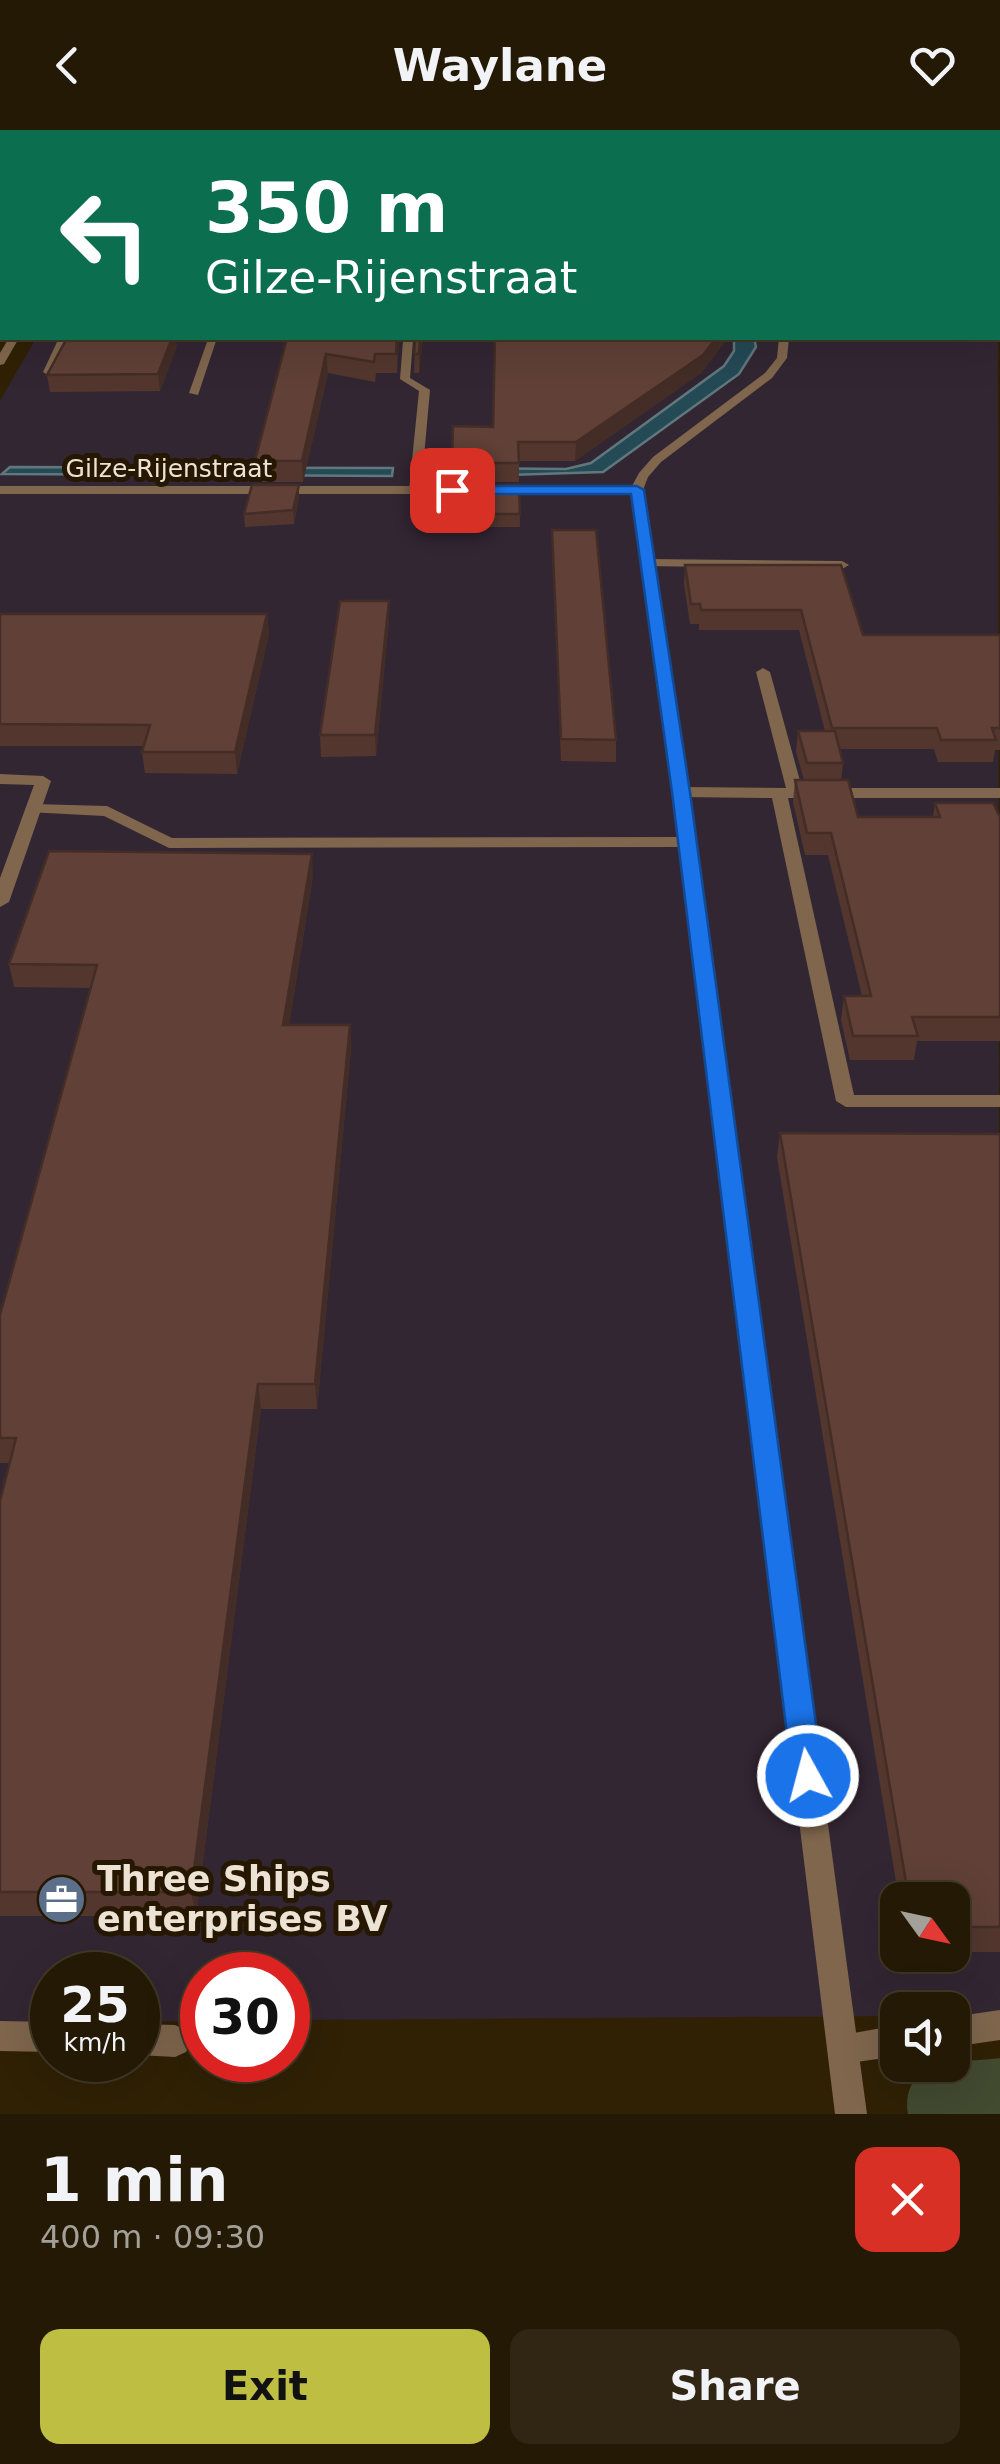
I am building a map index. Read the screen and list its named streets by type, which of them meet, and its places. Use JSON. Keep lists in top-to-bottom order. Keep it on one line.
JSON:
{"streets":{"street":["Gilze-Rijenstraat"]},"places":{"office":["Three Ships enterprises BV"]},"north":"bottom right","page":{"header":"Waylane","turn":["350 m","Gilze-Rijenstraat"],"speed":"25 km/h","limit":"30","heading":["1 min","400 m · 09:30"],"buttons":["Exit","Share"]}}
